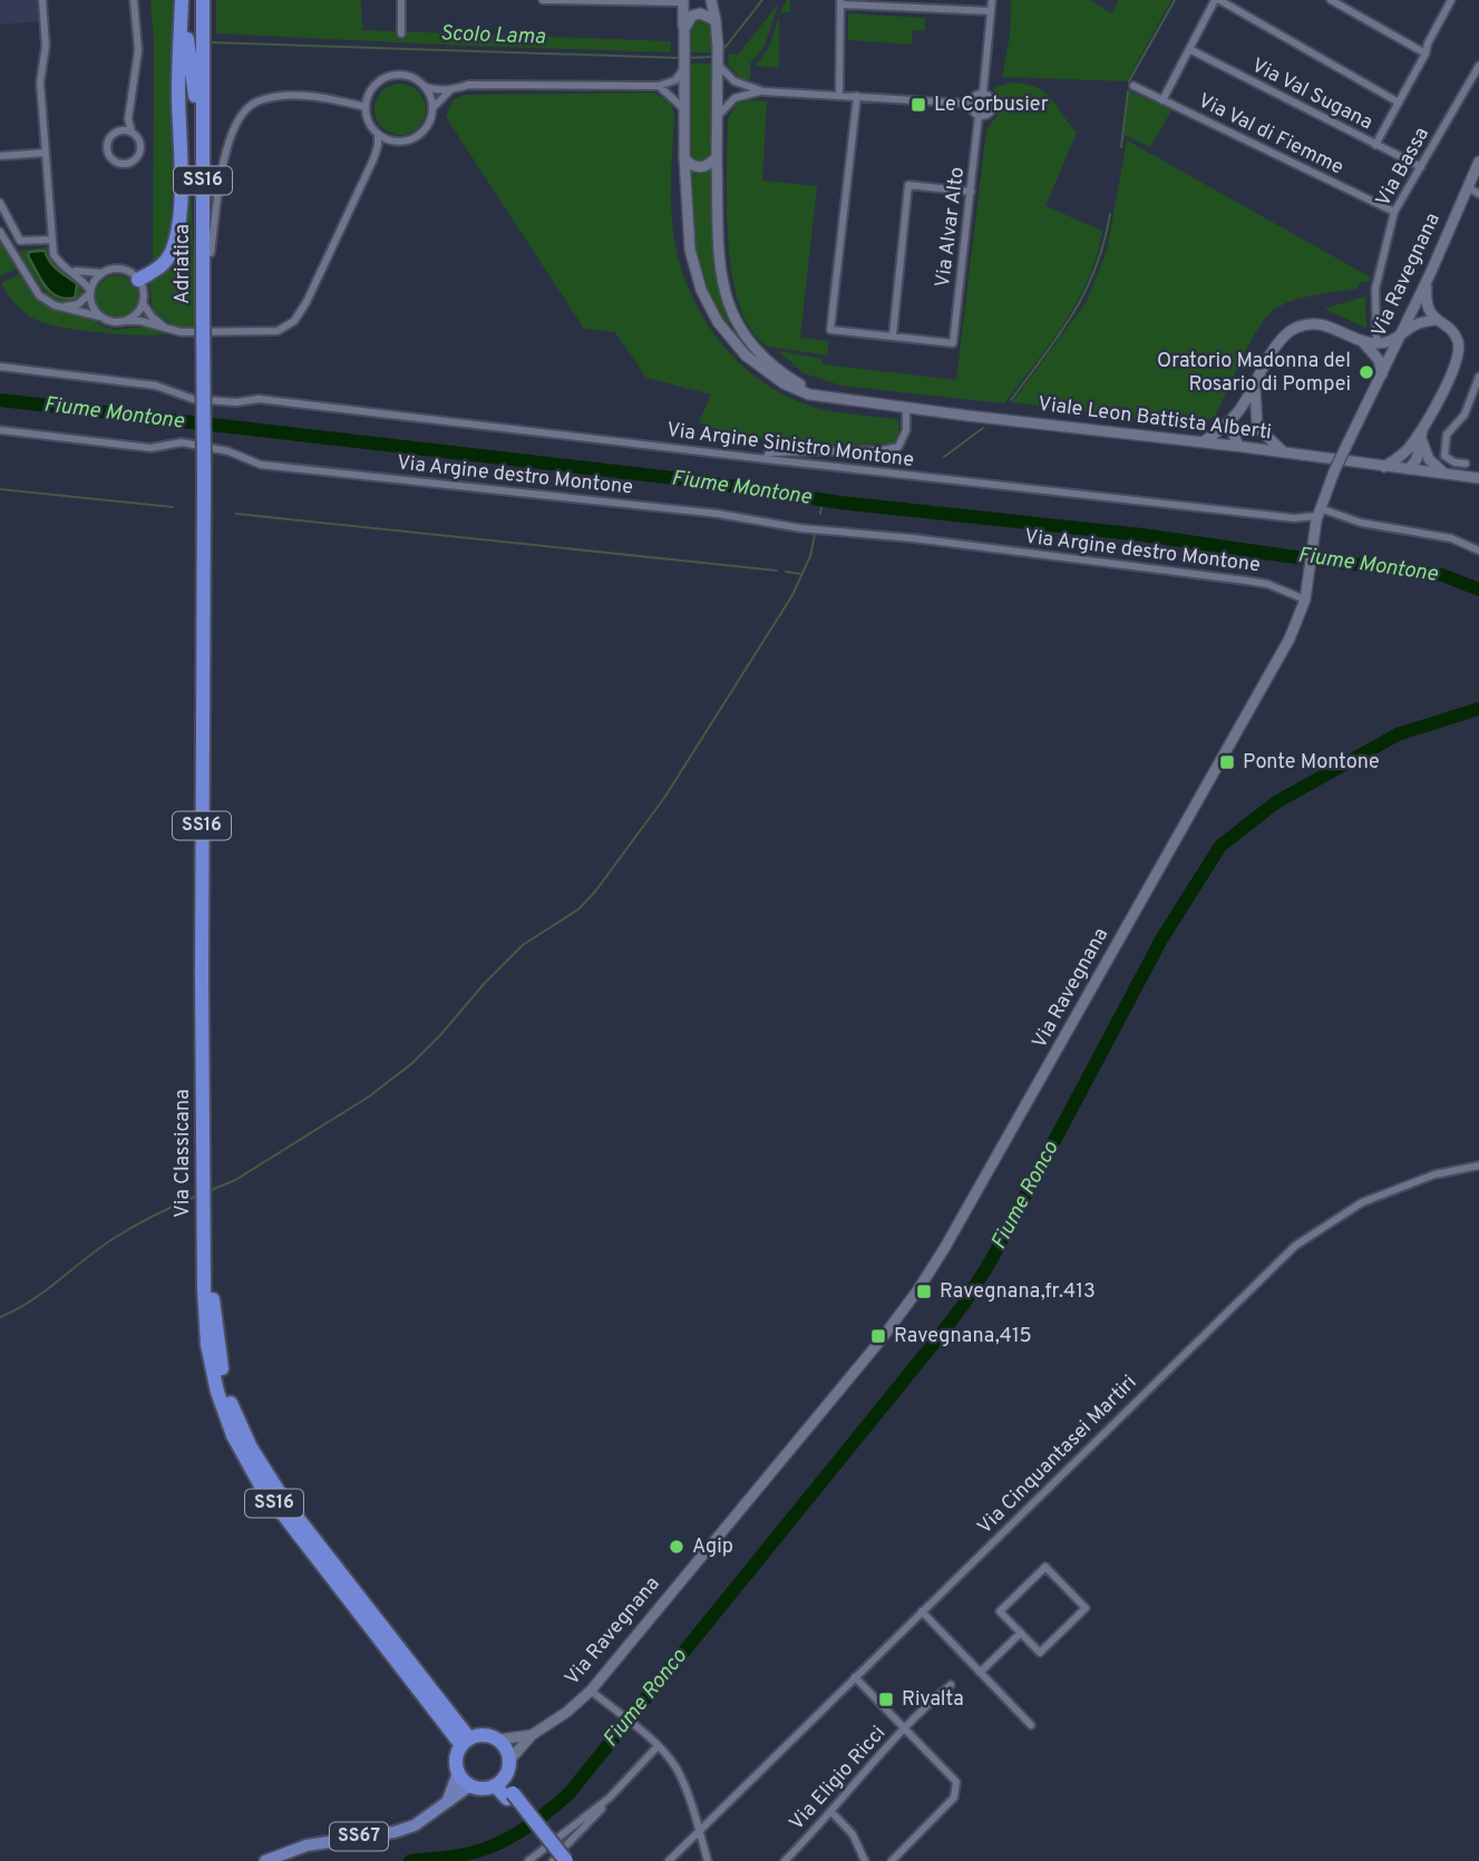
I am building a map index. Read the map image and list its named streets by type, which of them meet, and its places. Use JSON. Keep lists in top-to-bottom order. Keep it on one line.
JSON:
{"streets":{"highway":["SS16","Adriatica","Via Classicana"],"main road":["Via Ravegnana","Viale Leon Battista Alberti","SS67"],"street":["Via Val Sugana","Via Val di Fiemme","Via Bassa","Via Alvar Alto","Via Argine Sinistro Montone","Via Argine destro Montone","Via Cinquantasei Martiri","Via Eligio Ricci"]},"crossings":[["Via Val Sugana","Via Bassa"],["Via Val di Fiemme","Via Bassa"],["SS16","Adriatica"],["Adriatica","Via Classicana"],["Via Ravegnana","Via Argine Sinistro Montone"],["Via Ravegnana","Via Argine destro Montone"],["Via Ravegnana","Via Classicana"],["Via Ravegnana","SS67"],["Via Classicana","SS67"]],"water":["Scolo Lama","Fiume Montone","Fiume Ronco"],"places":{"transit":["Le Corbusier","Ponte Montone","Ravegnana,fr.413","Ravegnana,415","Rivalta"],"other":["Oratorio Madonna del Rosario di Pompei","Agip"]}}
